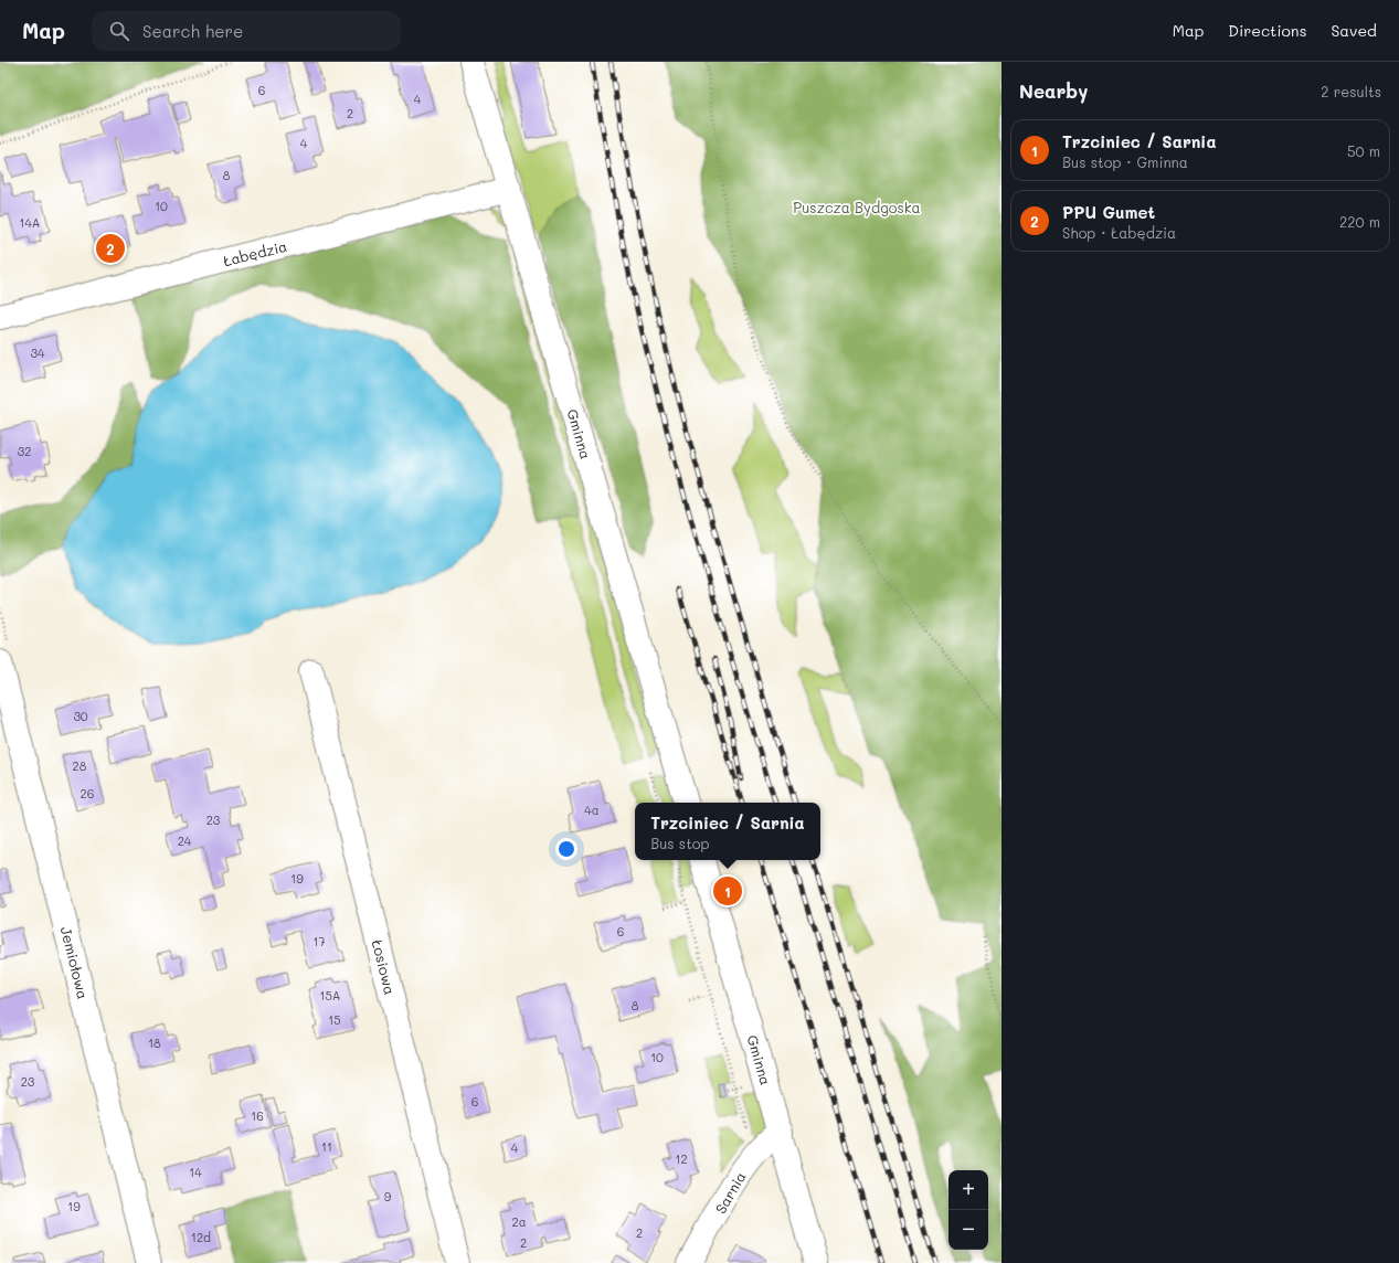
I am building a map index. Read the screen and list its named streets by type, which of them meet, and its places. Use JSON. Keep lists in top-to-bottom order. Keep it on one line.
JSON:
{"streets":{"street":["Łabędzia","Gminna","Jemiołowa","Łosiowa","Sarnia"]},"crossings":[["Łabędzia","Gminna"],["Gminna","Sarnia"]],"parks":["Puszcza Bydgoska"],"house_numbers":["6","4","2","4","8","10","14A","34","32","30","28","26","4a","23","24","19","6","17","15A","8","15","18","10","23","6","16","11","4","12","14","9","19","2a","2","12d","2"],"page":{"header":"Map","search":"Search here","nav":["Map","Directions","Saved"],"heading":["Nearby","2 results"],"list":[{"mark":"1","name":"Trzciniec / Sarnia","note":"Bus stop · Gminna","value":"50 m"},{"mark":"2","name":"PPU Gumet","note":"Shop · Łabędzia","value":"220 m"}],"pins":["2","1"],"popup":["Trzciniec / Sarnia","Bus stop"],"map_buttons":["+","−"]}}
